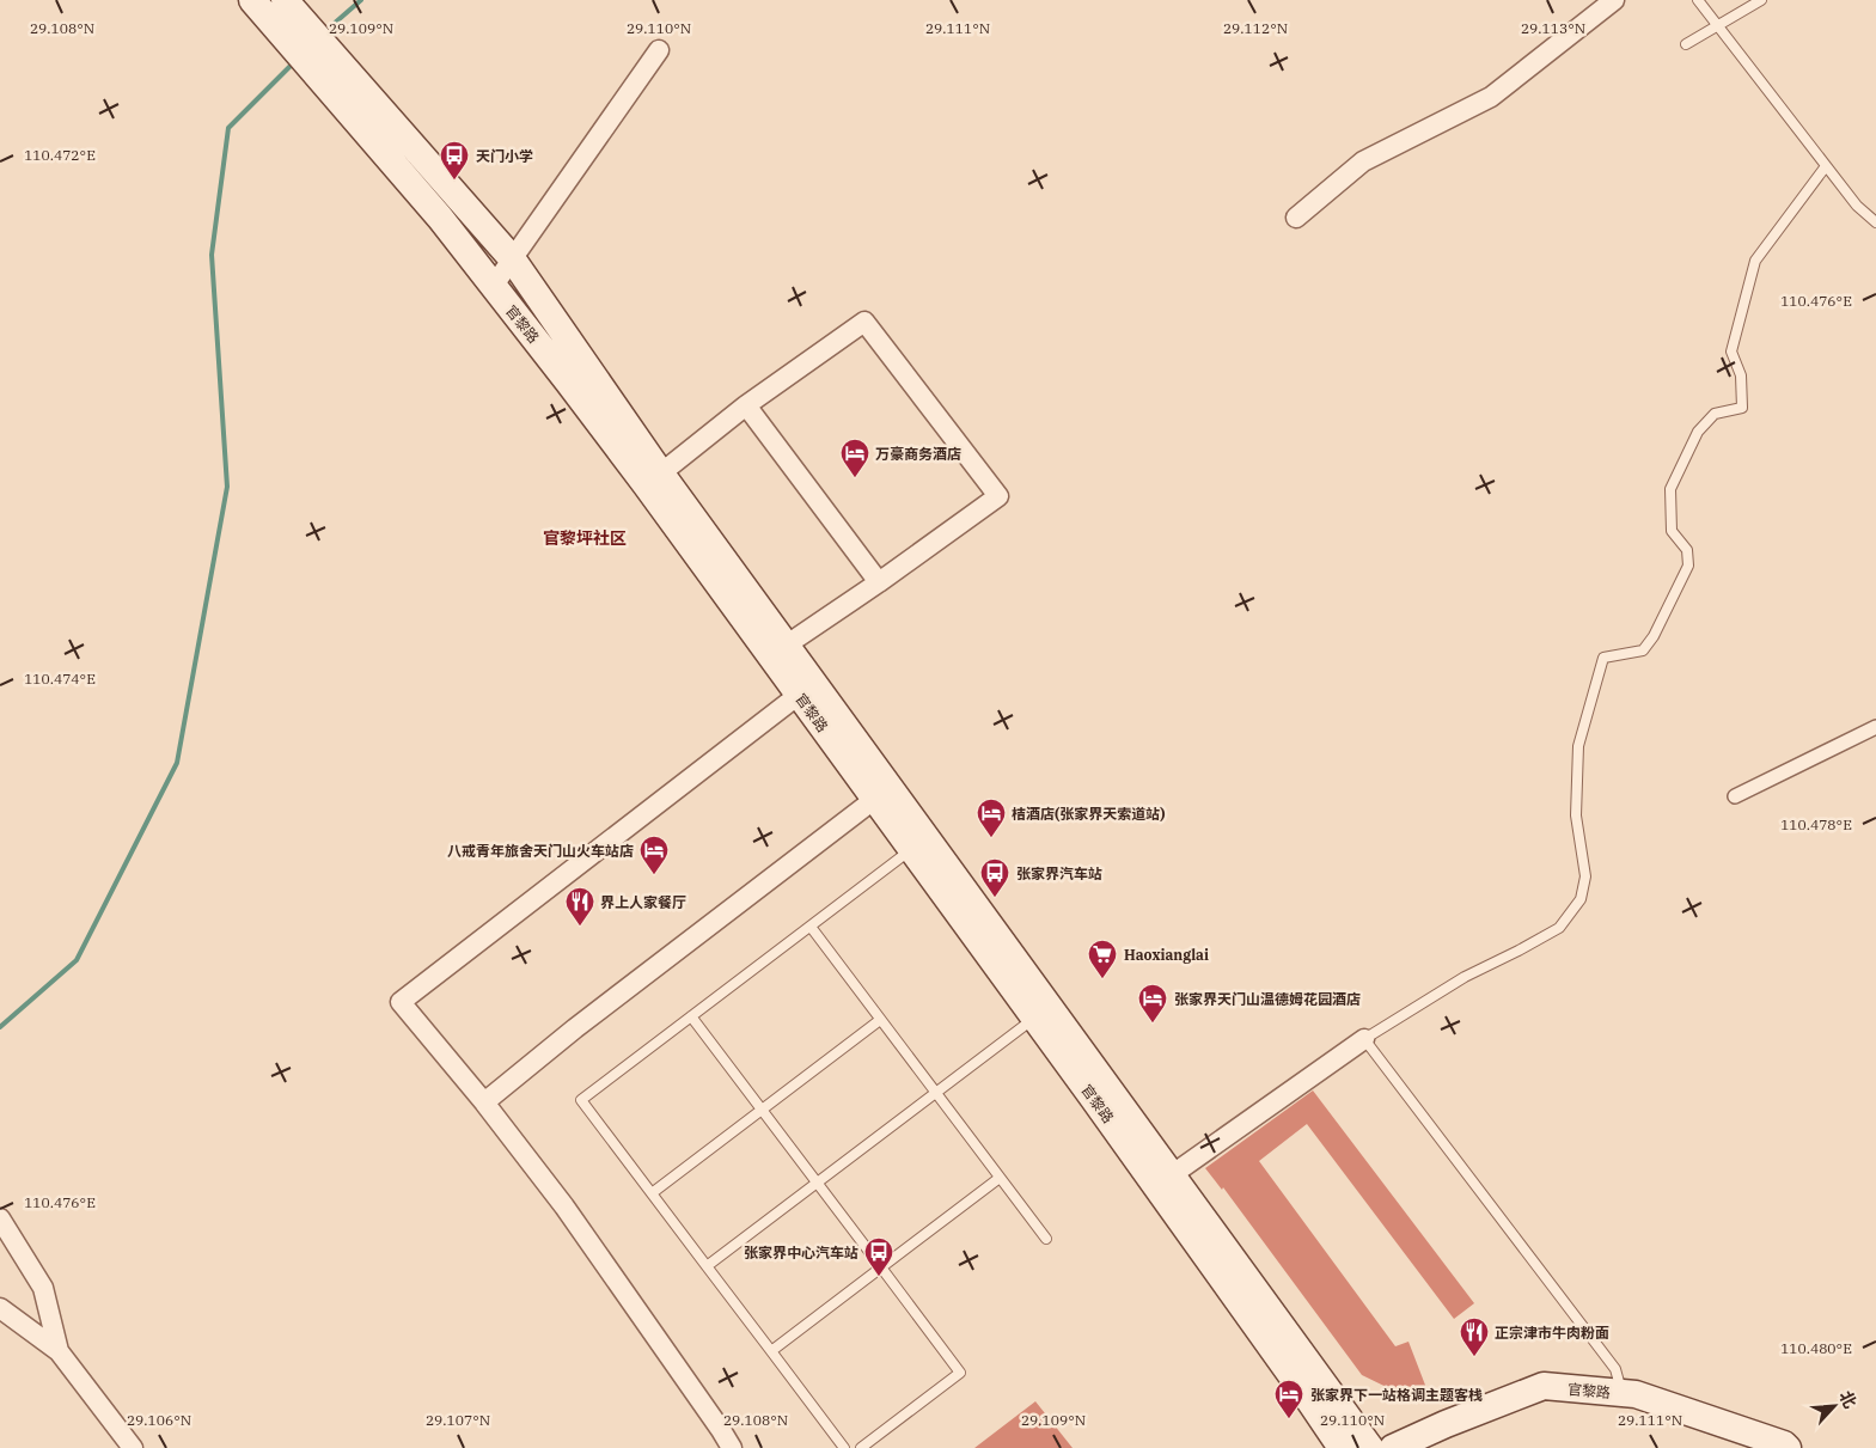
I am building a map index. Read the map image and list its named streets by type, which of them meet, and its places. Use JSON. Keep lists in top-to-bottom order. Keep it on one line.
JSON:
{"streets":{"main road":["官黎路"]},"districts":["官黎坪社区"],"places":{"bus stop":["天门小学","张家界汽车站","张家界中心汽车站"],"hotel":["万豪商务酒店","桔酒店(张家界天索道站)","八戒青年旅舍天门山火车站店","张家界天门山温德姆花园酒店","张家界下一站格调主题客栈"],"restaurant":["界上人家餐厅","正宗津市牛肉粉面"],"supermarket":["Haoxianglai"]},"north":"top right","coordinates":["29.113°N","29.108°N","29.109°N","29.110°N","29.111°N","29.112°N","110.472°E","110.476°E","110.474°E","110.478°E","110.480°E","29.106°N","29.107°N"]}
